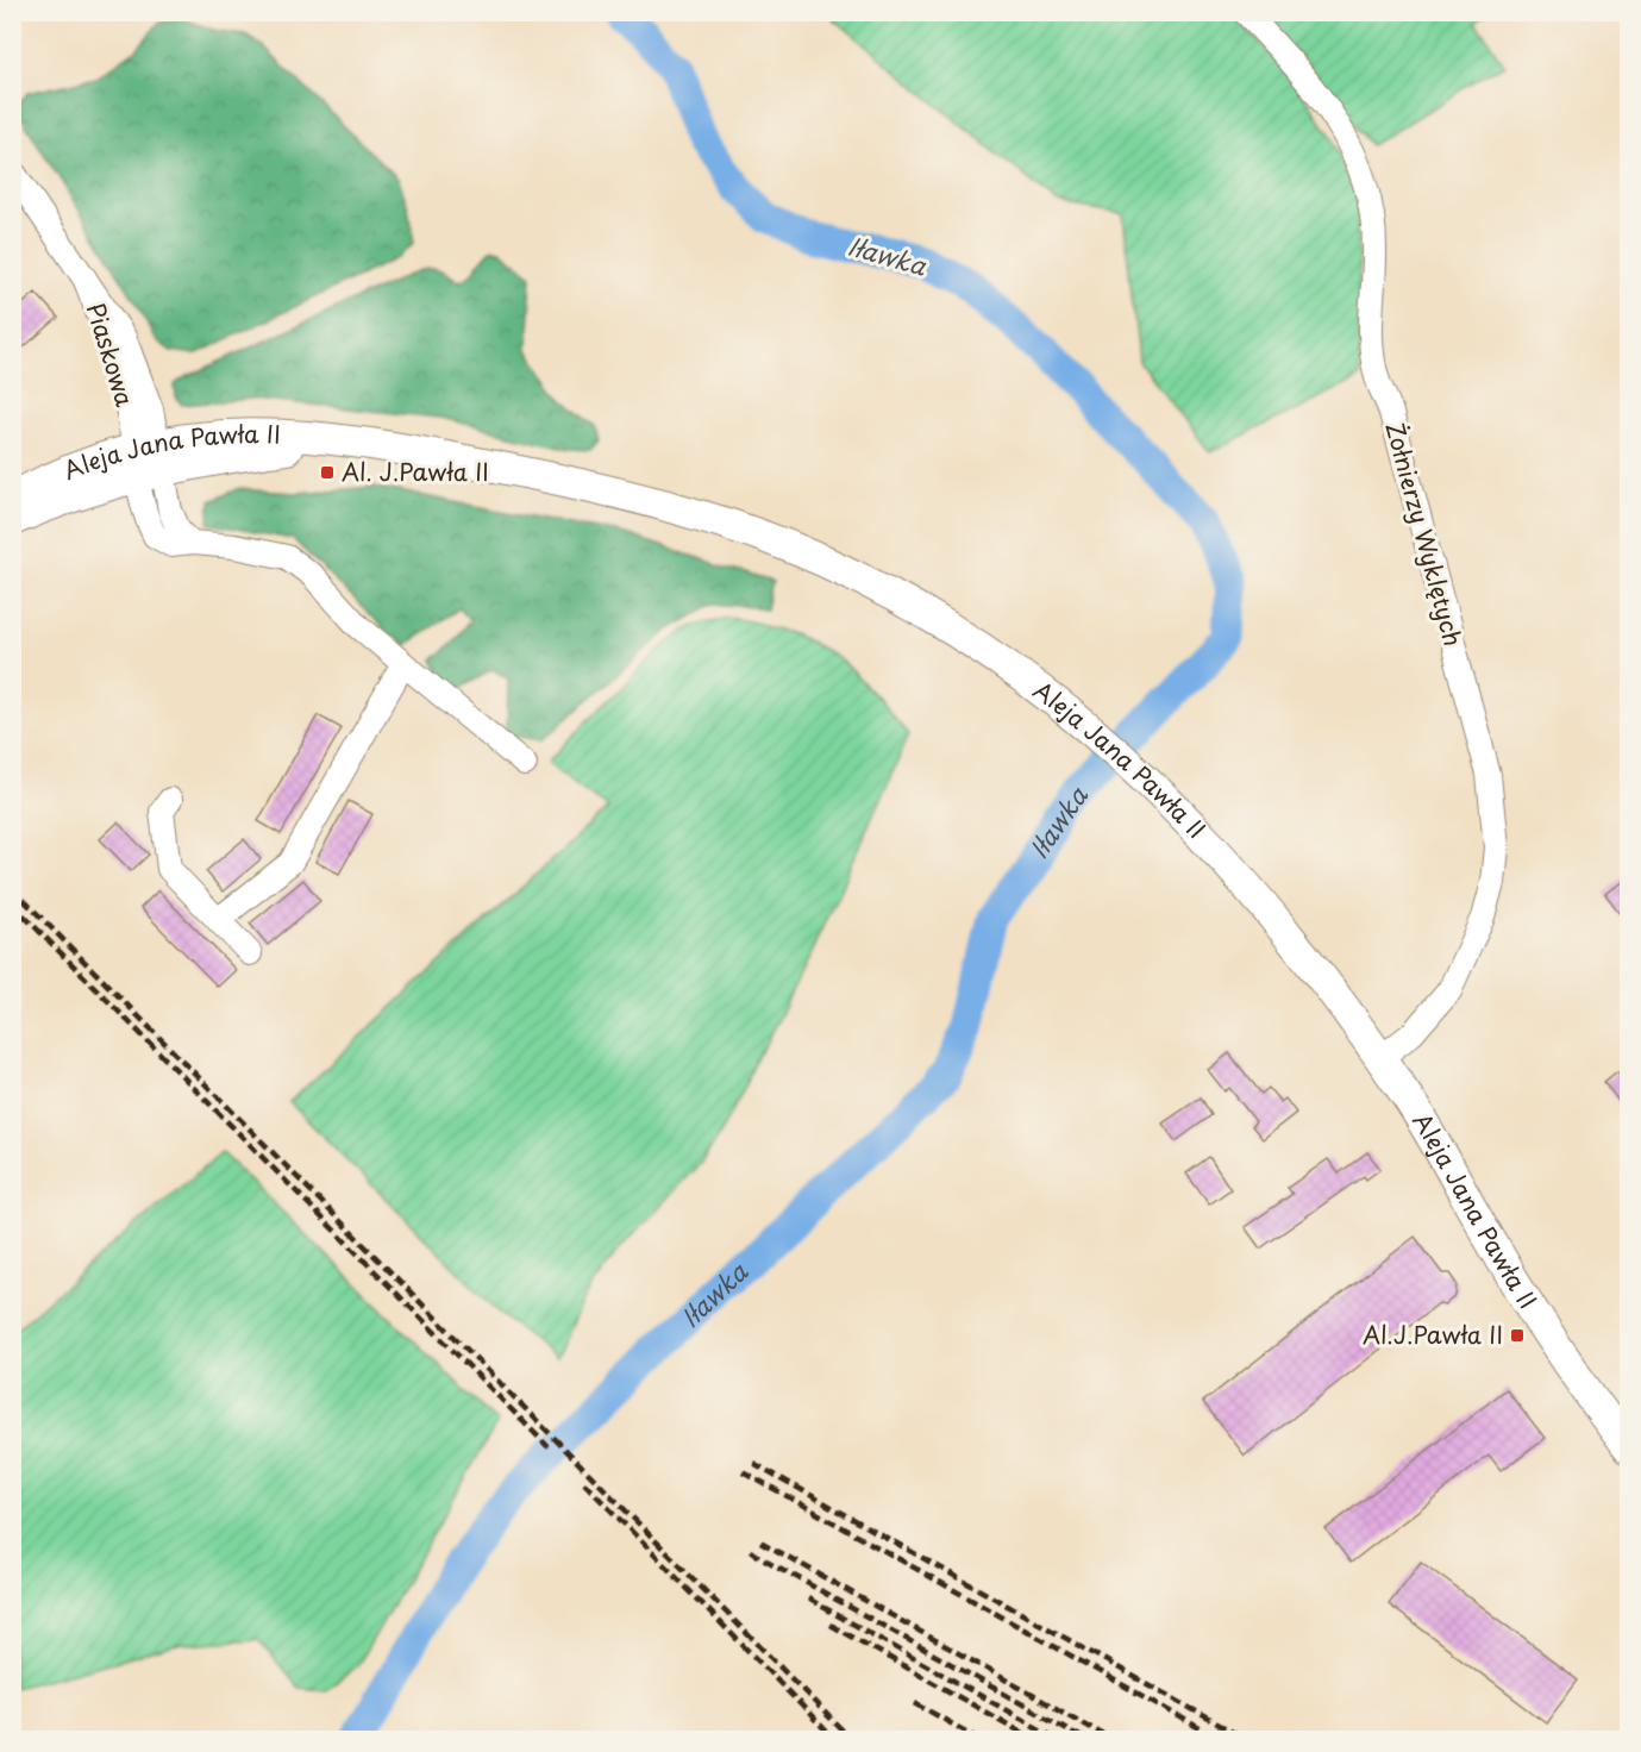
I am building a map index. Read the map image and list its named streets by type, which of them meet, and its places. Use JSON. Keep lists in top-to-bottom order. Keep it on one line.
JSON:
{"streets":{"main road":["Aleja Jana Pawła II"],"street":["Piaskowa","Żołnierzy Wyklętych"]},"crossings":[["Piaskowa","Aleja Jana Pawła II"],["Aleja Jana Pawła II","Żołnierzy Wyklętych"]],"water":["Iławka"],"places":{"transit":["Al. J.Pawła II","Al.J.Pawła II"]}}
